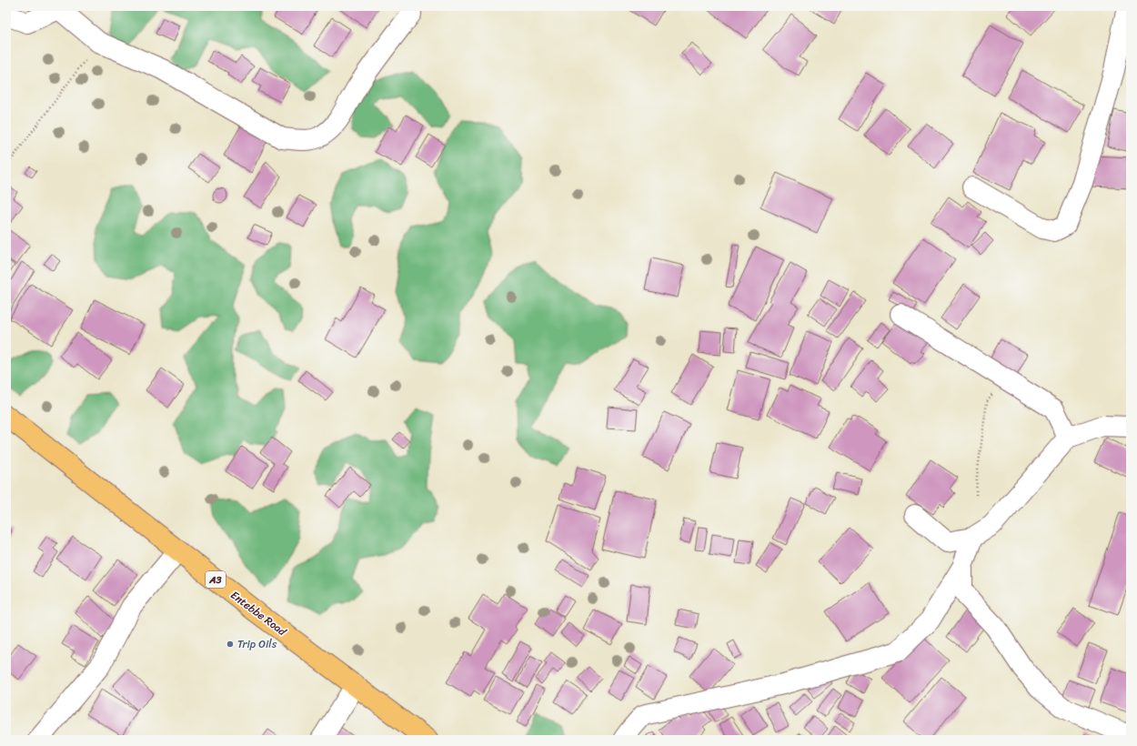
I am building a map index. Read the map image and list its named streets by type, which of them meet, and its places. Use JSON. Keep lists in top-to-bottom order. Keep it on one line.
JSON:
{"streets":{"main road":["A3","Entebbe Road"]},"places":["Trip Oils"]}
